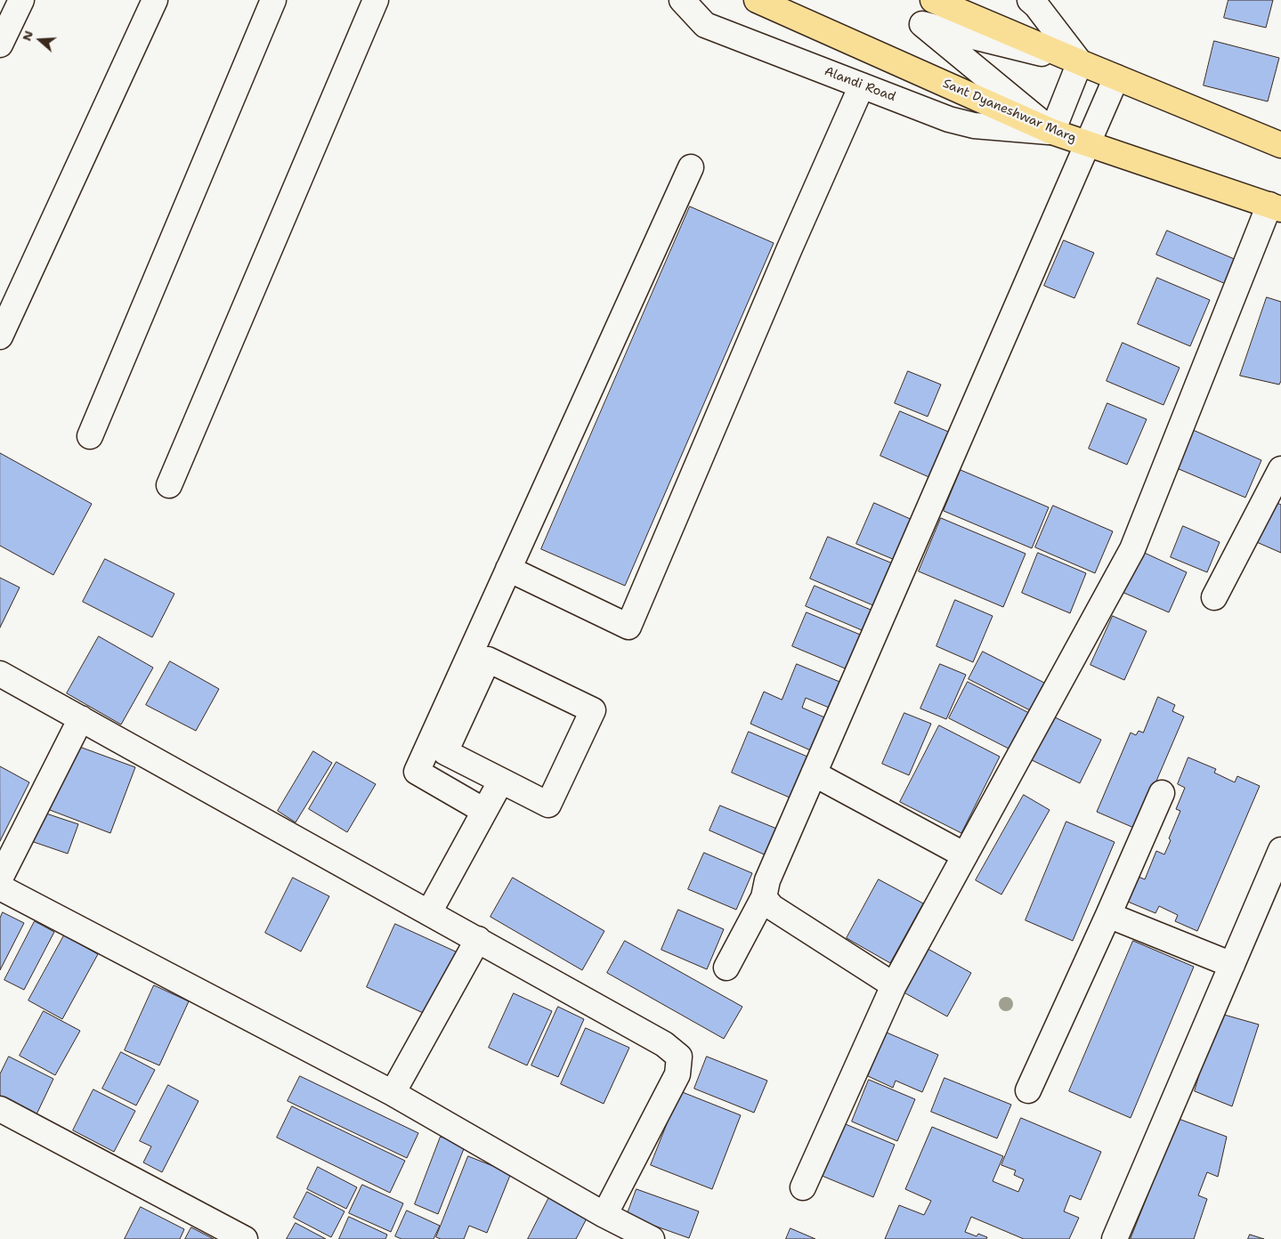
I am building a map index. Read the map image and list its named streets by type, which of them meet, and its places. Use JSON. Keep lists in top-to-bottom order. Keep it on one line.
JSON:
{"streets":{"main road":["Sant Dyaneshwar Marg"],"street":["Alandi Road"]},"crossings":[["Alandi Road","Sant Dyaneshwar Marg"]],"north":"left"}
